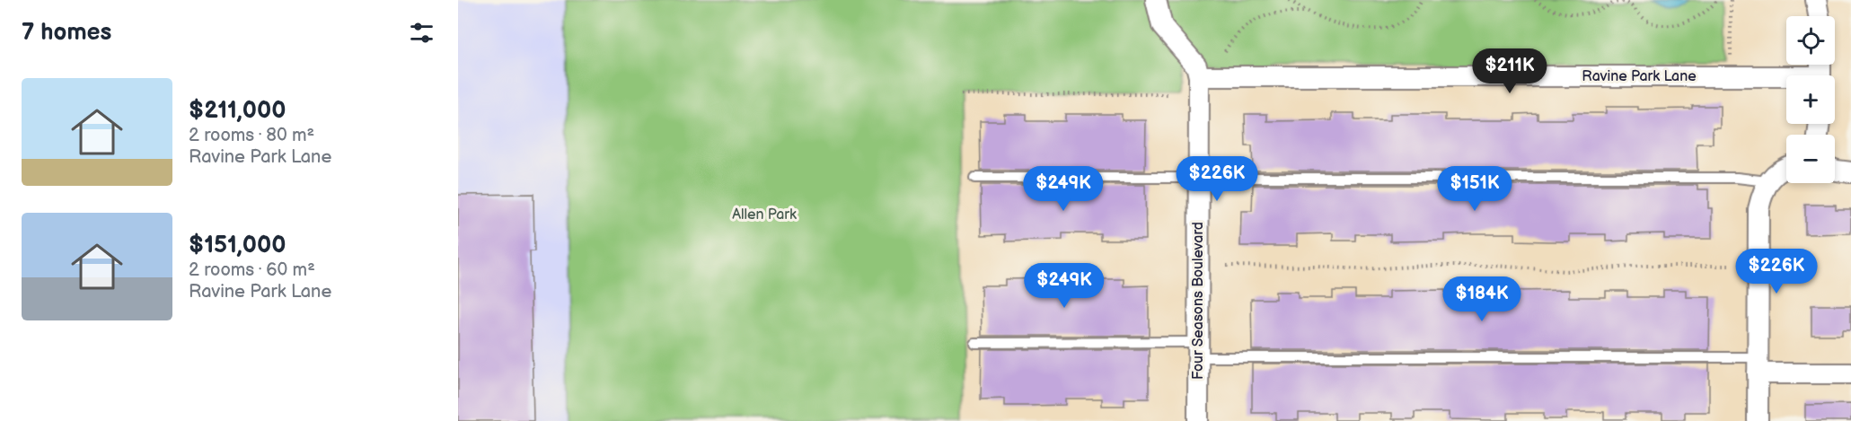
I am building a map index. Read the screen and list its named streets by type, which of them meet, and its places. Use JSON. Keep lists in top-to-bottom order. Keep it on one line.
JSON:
{"streets":{"street":["Ravine Park Lane","Four Seasons Boulevard"]},"crossings":[["Ravine Park Lane","Four Seasons Boulevard"]],"parks":["Allen Park"],"page":{"heading":"7 homes","map_buttons":["+","−"],"price":["$211K","$226K","$249K","$151K","$226K","$249K","$184K"],"list":[{"name":"$211,000","note":"2 rooms · 80 m² · Ravine Park Lane"},{"name":"$151,000","note":"2 rooms · 60 m² · Ravine Park Lane"}]}}
